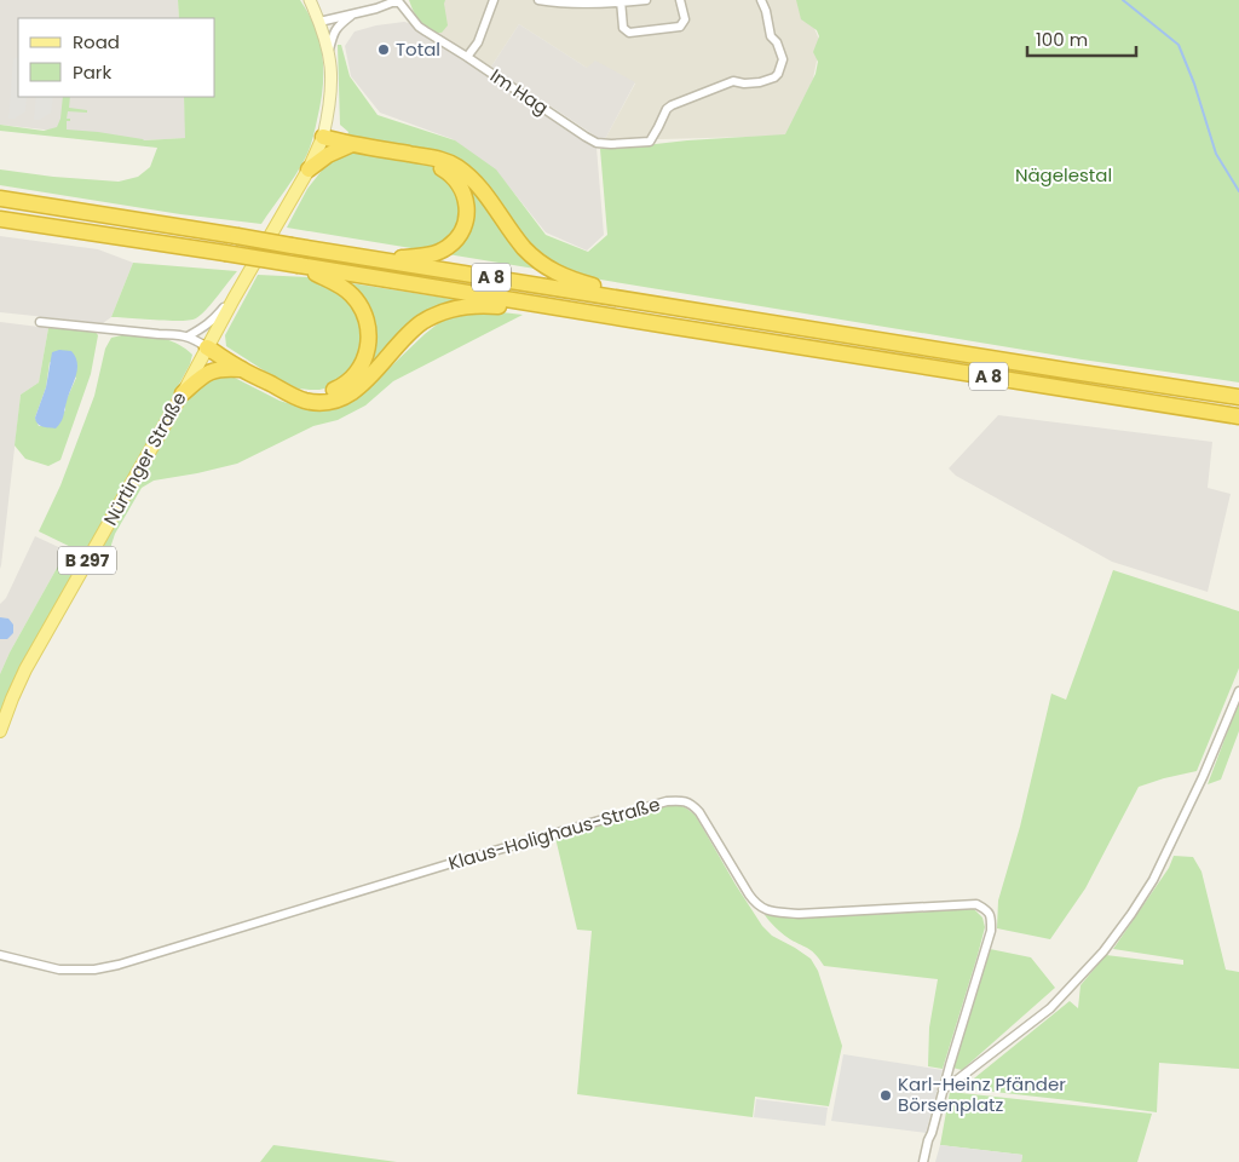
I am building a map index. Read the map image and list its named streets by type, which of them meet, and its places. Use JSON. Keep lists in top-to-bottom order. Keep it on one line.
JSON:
{"streets":{"highway":["A 8"],"main road":["Nürtinger Straße","B 297"],"street":["Im Hag","Klaus-Holighaus-Straße"]},"crossings":[["Im Hag","Nürtinger Straße"]],"parks":["Nägelestal"],"places":["Total","Karl-Heinz Pfänder Börsenplatz"],"legend":["Road","Park"],"scale_bar":"100 m"}
